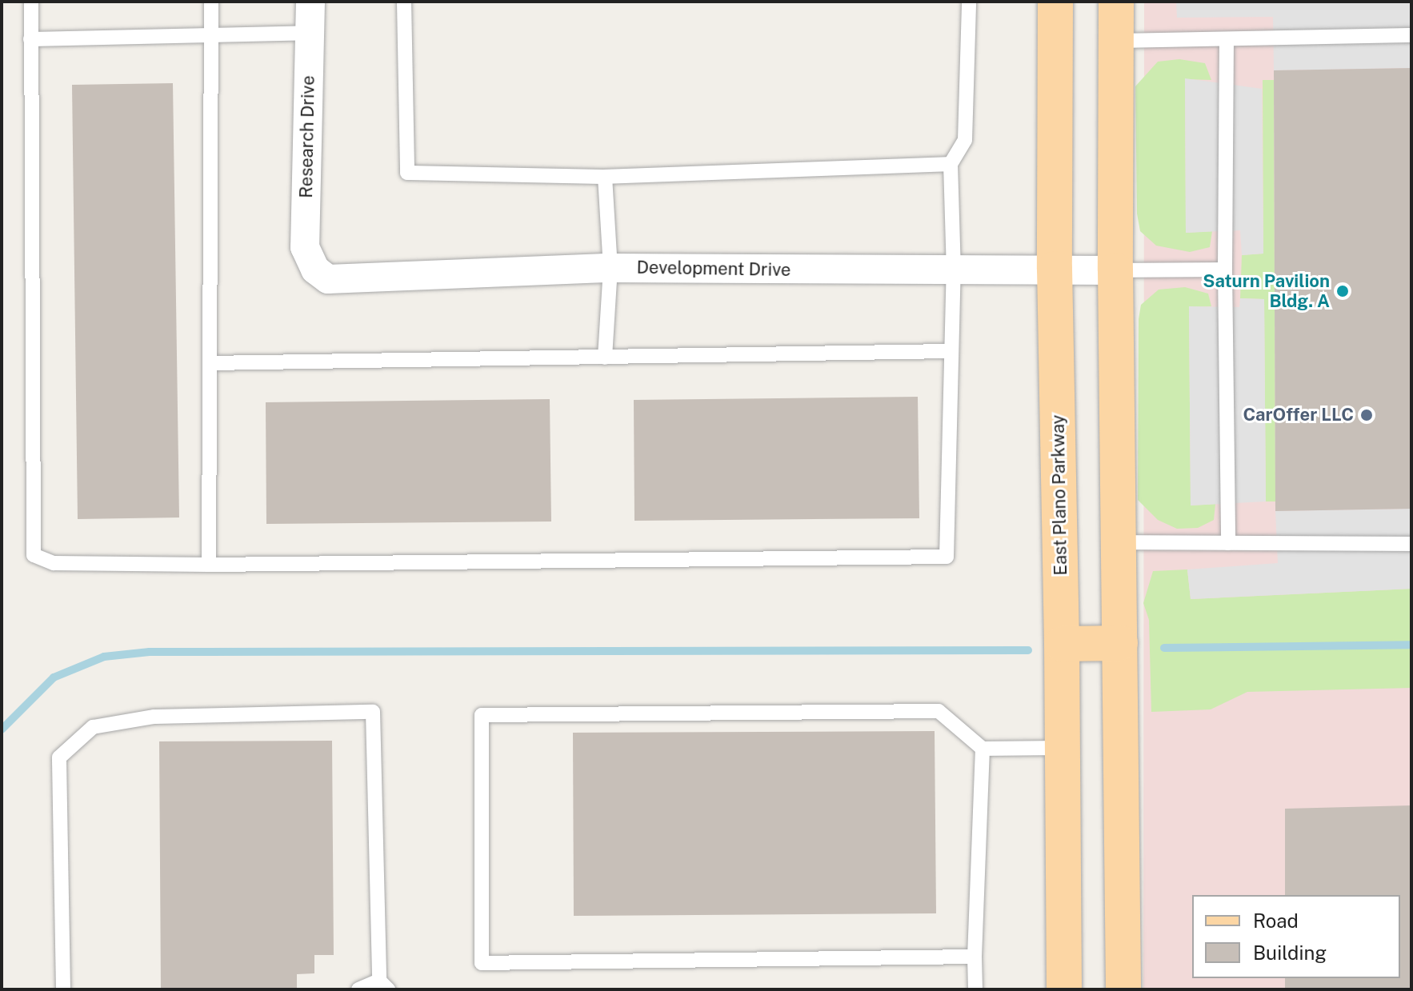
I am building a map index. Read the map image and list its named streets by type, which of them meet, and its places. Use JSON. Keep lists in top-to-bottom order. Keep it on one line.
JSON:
{"streets":{"main road":["East Plano Parkway"],"street":["Research Drive","Development Drive"]},"crossings":[["Research Drive","Development Drive"],["Development Drive","East Plano Parkway"]],"places":["Saturn Pavilion Bldg. A","CarOffer LLC"],"legend":["Road","Building"]}
